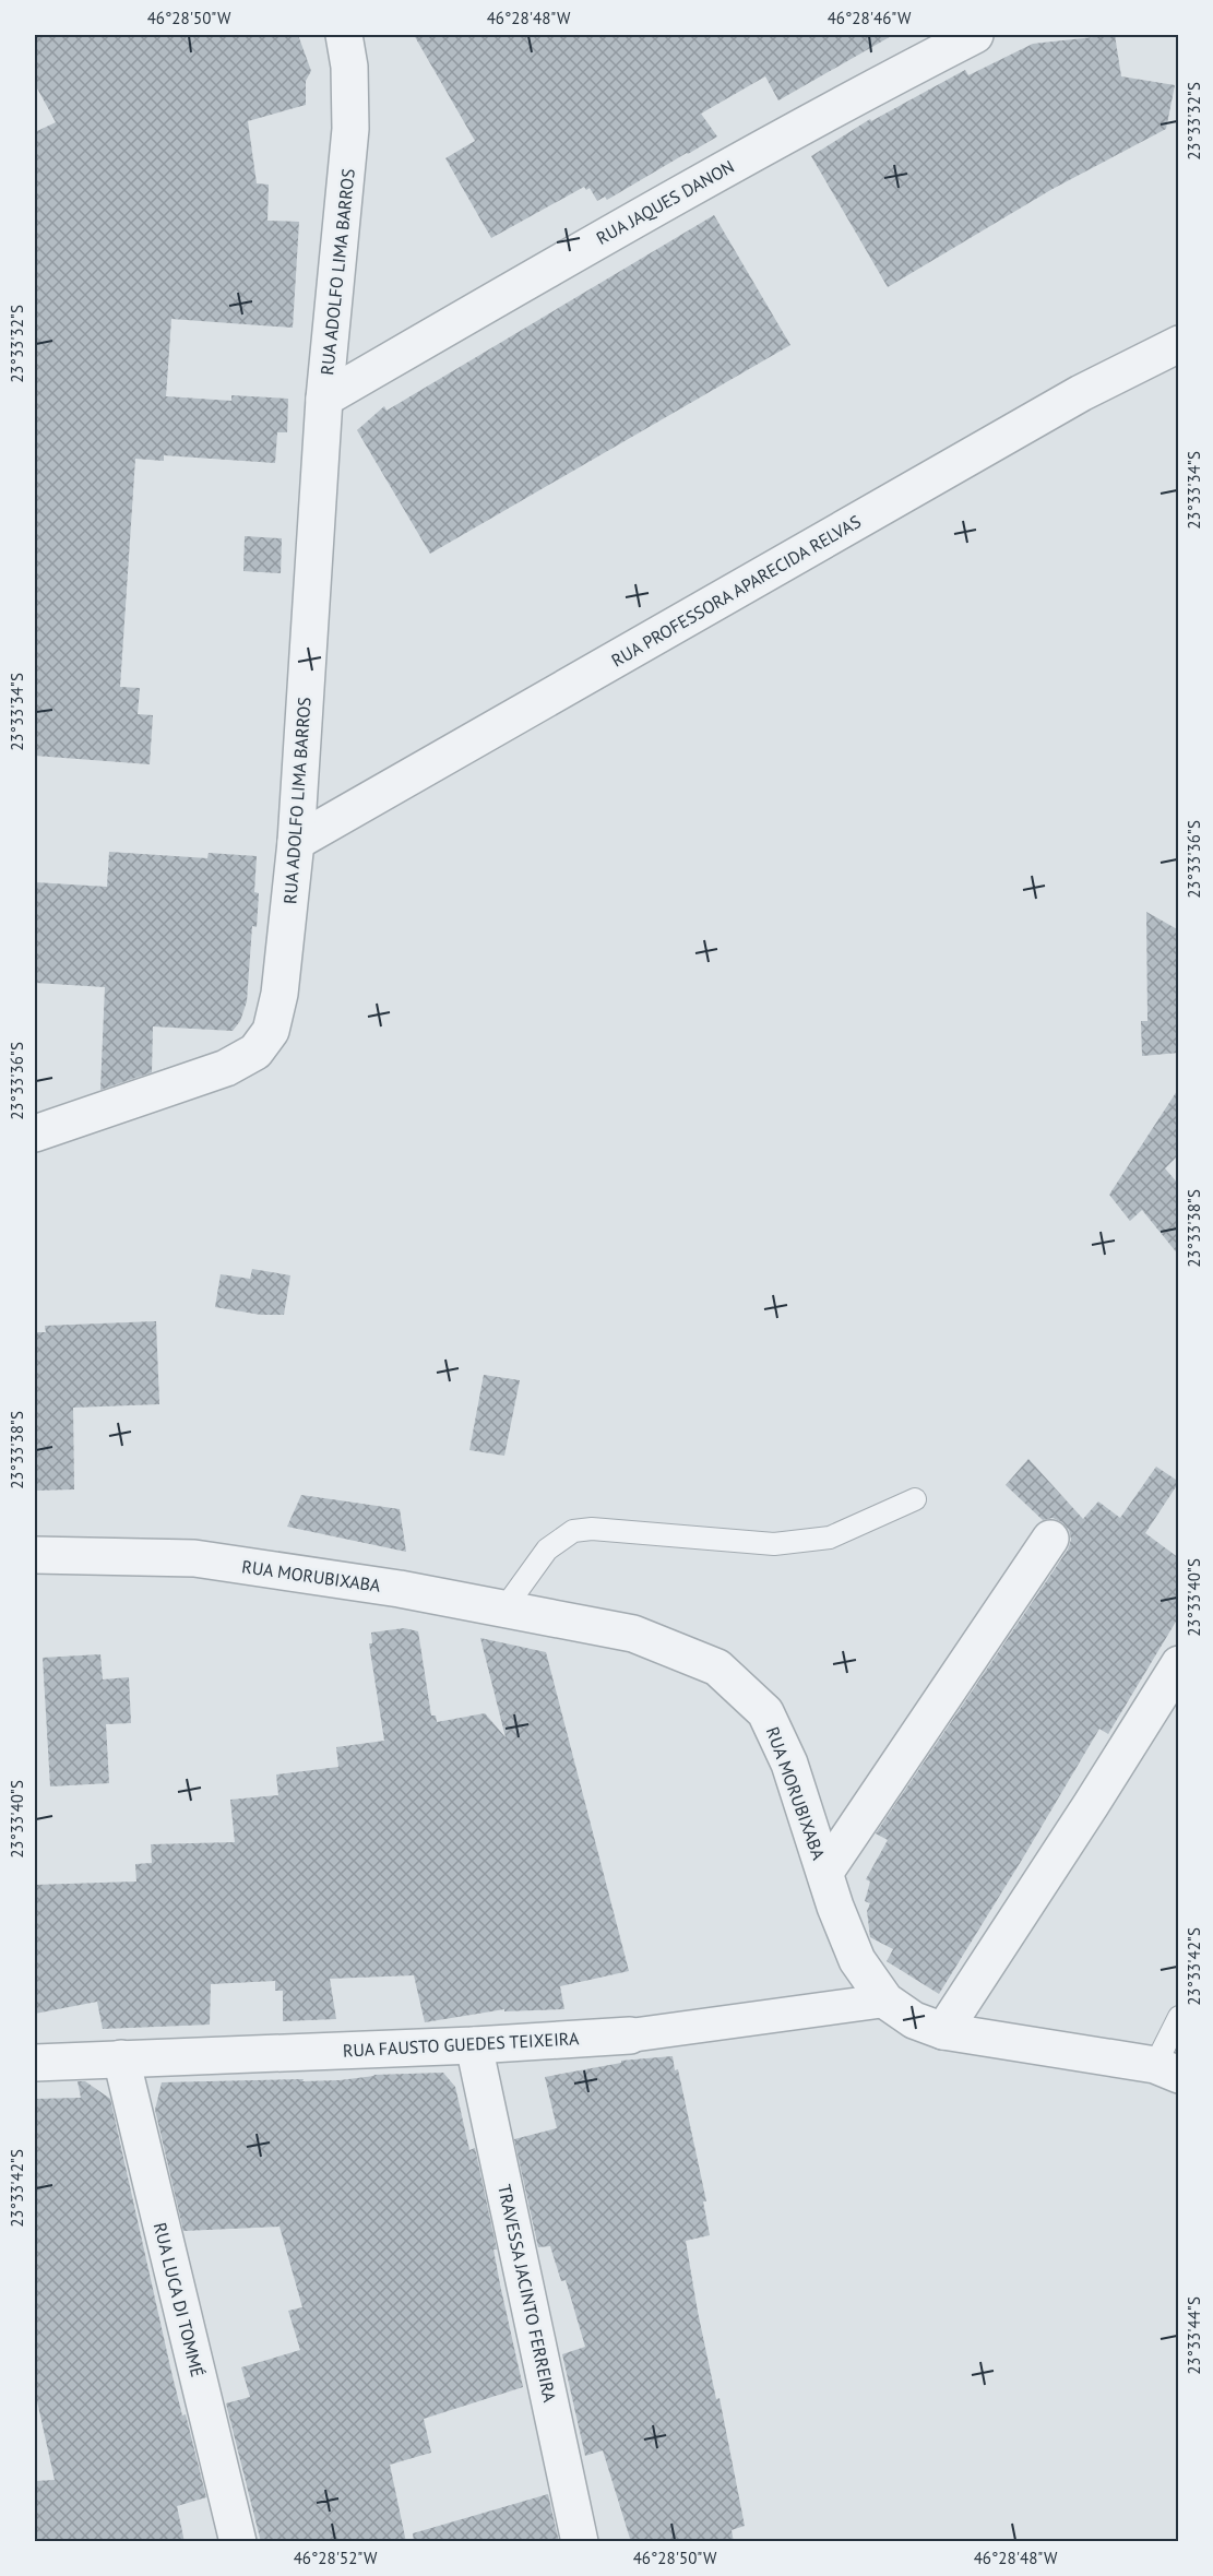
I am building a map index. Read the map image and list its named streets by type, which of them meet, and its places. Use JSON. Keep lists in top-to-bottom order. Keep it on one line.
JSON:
{"streets":{"street":["RUA JAQUES DANON","RUA ADOLFO LIMA BARROS","RUA PROFESSORA APARECIDA RELVAS","RUA MORUBIXABA","RUA FAUSTO GUEDES TEIXEIRA","TRAVESSA JACINTO FERREIRA","RUA LUCA DI TOMMÉ"]},"crossings":[["RUA JAQUES DANON","RUA ADOLFO LIMA BARROS"],["RUA ADOLFO LIMA BARROS","RUA PROFESSORA APARECIDA RELVAS"],["RUA MORUBIXABA","RUA FAUSTO GUEDES TEIXEIRA"],["RUA FAUSTO GUEDES TEIXEIRA","TRAVESSA JACINTO FERREIRA"],["RUA FAUSTO GUEDES TEIXEIRA","RUA LUCA DI TOMMÉ"]],"coordinates":["46°28'50\"W","46°28'48\"W","46°28'46\"W","23°33'32\"S","23°33'34\"S","23°33'36\"S","23°33'38\"S","23°33'40\"S","23°33'42\"S","23°33'44\"S","46°28'52\"W"]}
